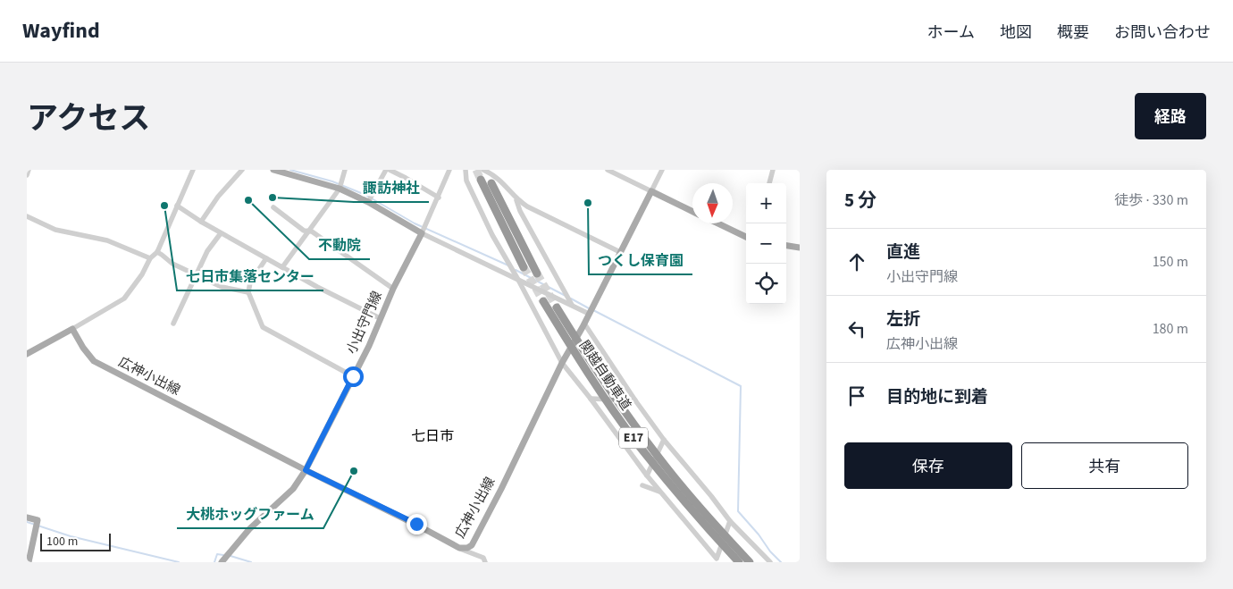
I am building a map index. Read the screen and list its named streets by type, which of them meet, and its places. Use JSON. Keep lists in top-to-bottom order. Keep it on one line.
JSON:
{"streets":{"highway":["関越自動車道","E17"],"main road":["小出守門線","広神小出線"]},"crossings":[["小出守門線","広神小出線"]],"districts":["七日市"],"places":["諏訪神社","不動院","つくし保育園","七日市集落センター","大桃ホッグファーム"],"scale_bar":"100 m","north":"bottom","page":{"header":"Wayfind","nav":["ホーム","地図","概要","お問い合わせ"],"title":"アクセス","buttons":["経路",["保存","共有"]],"heading":["5 分","徒歩 · 330 m"],"map_buttons":["+","−"],"list":[["直進","小出守門線","150 m"],["左折","広神小出線","180 m"],"目的地に到着"],"scale":"100 m"}}
